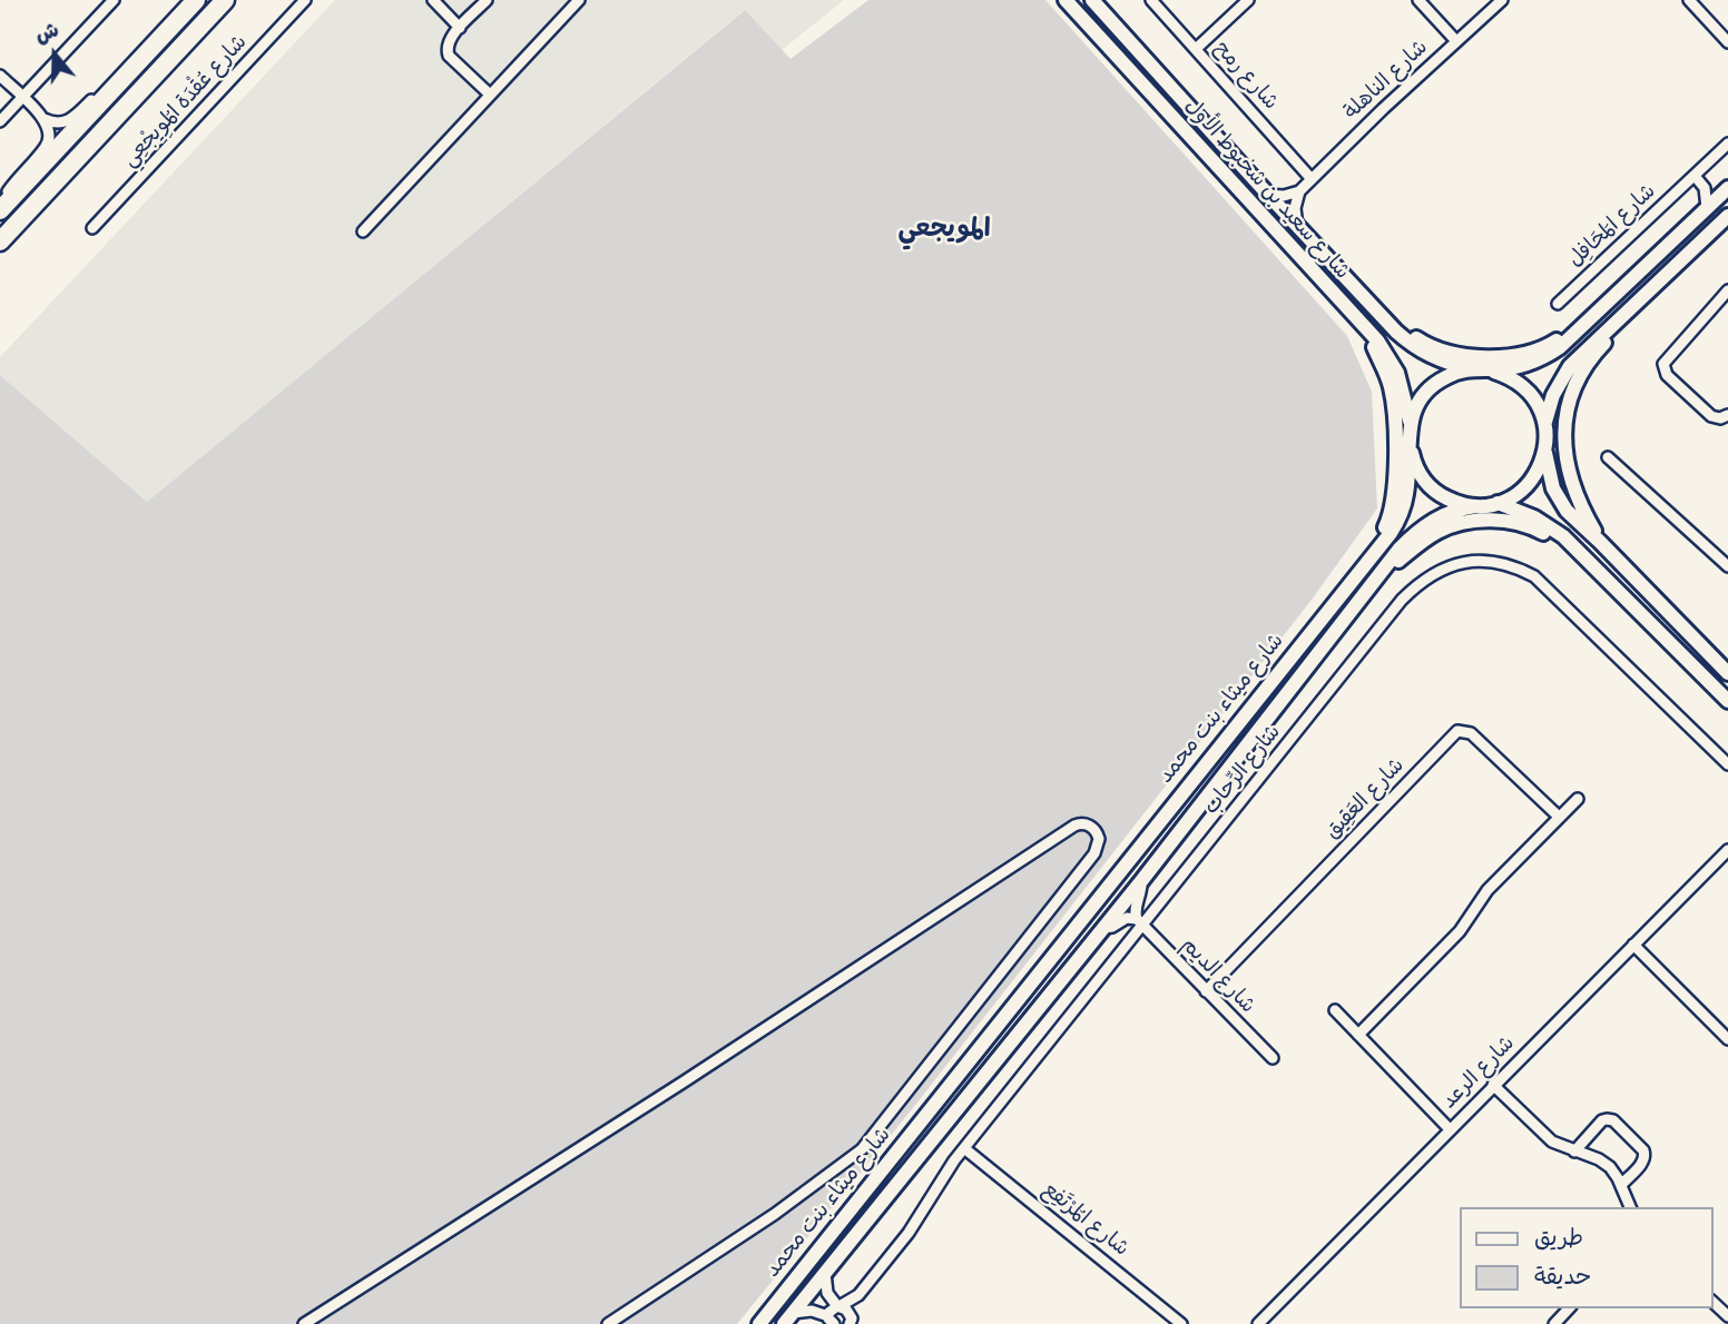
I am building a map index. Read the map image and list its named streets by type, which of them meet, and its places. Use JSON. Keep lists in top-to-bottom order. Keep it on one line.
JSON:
{"streets":{"main road":["شارع سعيد بن شخبوط الأول","شارع ميثاء بنت محمد"],"street":["شارع رمح","شارع الناهلة","شارع عُقْدَة المُوِيجْعِي","شارع المَحَافِل","شارع الرِّحاب","شارع العَقِيق","شارع الديم","شارع الرعد","شارع المُرْتَفِع"]},"crossings":[["شارع رمح","شارع الناهلة"],["شارع سعيد بن شخبوط الأول","شارع ميثاء بنت محمد"],["شارع الرِّحاب","شارع الديم"],["شارع الرِّحاب","شارع المُرْتَفِع"],["شارع العَقِيق","شارع الديم"]],"districts":["المويجعي"],"legend":["طريق","حديقة"],"north":"top"}
